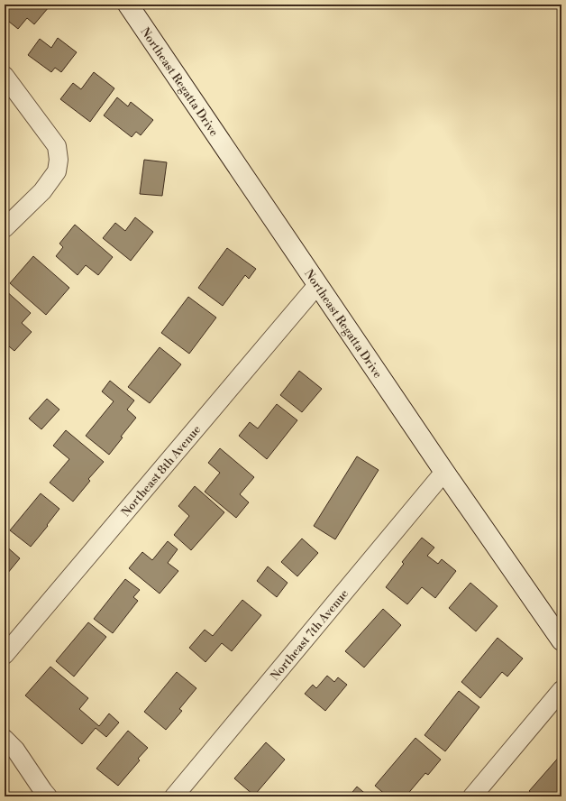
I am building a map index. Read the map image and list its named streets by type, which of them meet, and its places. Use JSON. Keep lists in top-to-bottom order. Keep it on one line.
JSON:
{"streets":{"main road":["Northeast Regatta Drive"],"street":["Northeast 8th Avenue","Northeast 7th Avenue"]},"crossings":[["Northeast Regatta Drive","Northeast 8th Avenue"],["Northeast Regatta Drive","Northeast 7th Avenue"]]}
